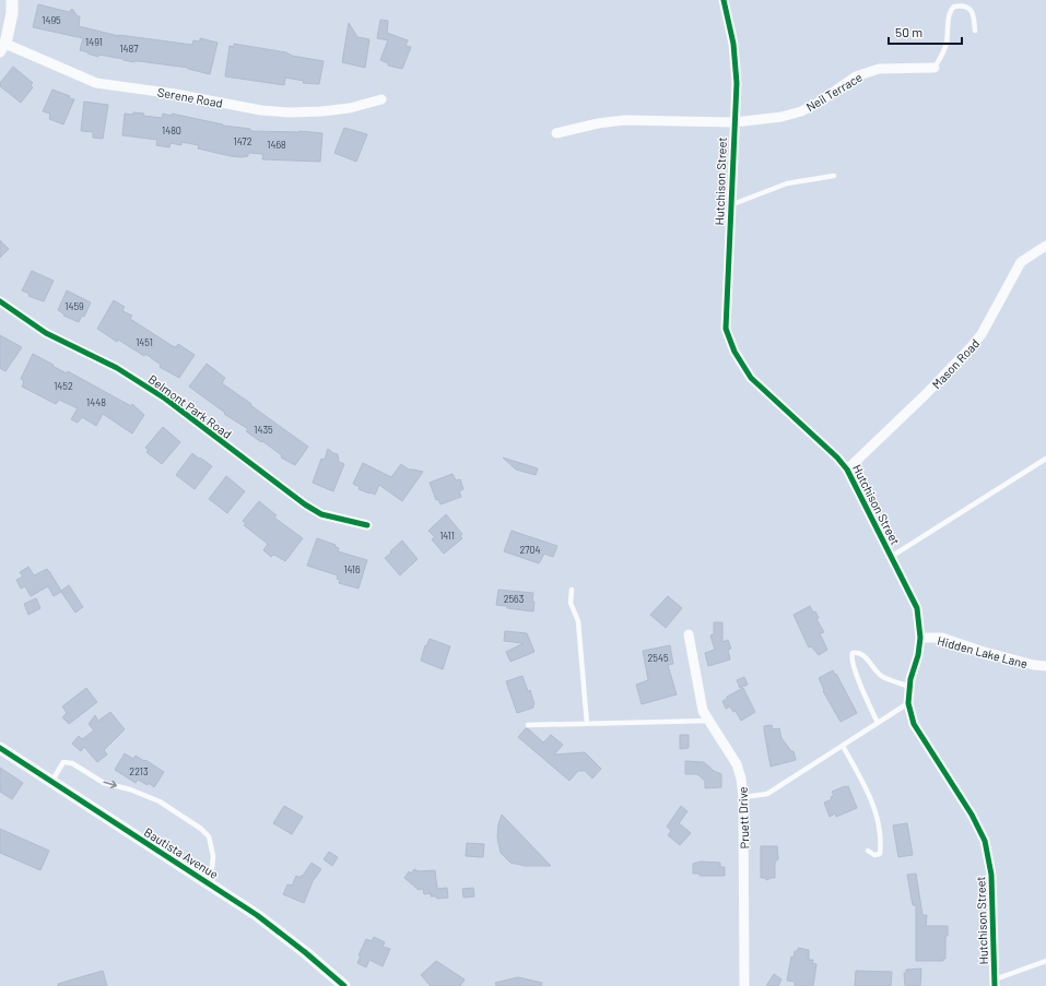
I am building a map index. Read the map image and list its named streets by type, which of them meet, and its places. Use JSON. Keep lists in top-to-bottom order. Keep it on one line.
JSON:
{"streets":{"street":["Neil Terrace","Serene Road","Hutchison Street","Mason Road","Belmont Park Road","Hidden Lake Lane","Pruett Drive","Bautista Avenue"]},"crossings":[["Neil Terrace","Hutchison Street"],["Hutchison Street","Mason Road"],["Hutchison Street","Hidden Lake Lane"]],"house_numbers":["1495","1491","1487","1480","1472","1468","1459","1451","1452","1448","1435","1411","2704","1416","2563","2545","2213"],"scale_bar":"50 m"}
